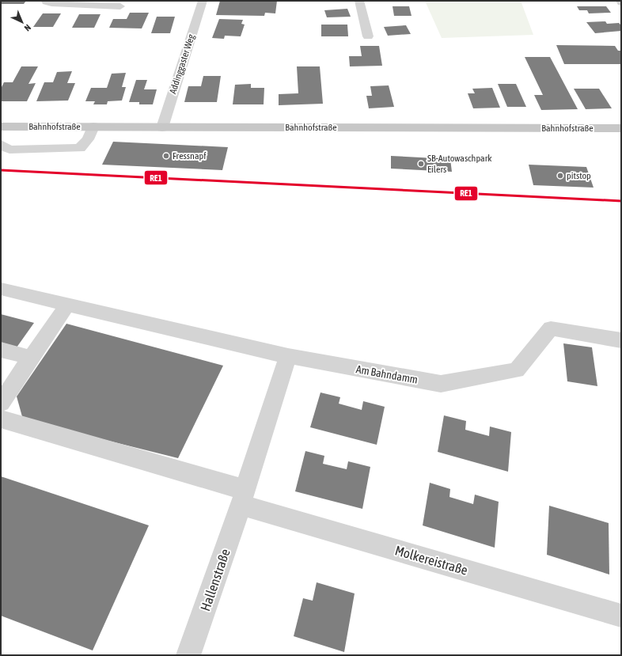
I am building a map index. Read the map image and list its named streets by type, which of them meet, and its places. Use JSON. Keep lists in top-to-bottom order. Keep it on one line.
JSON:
{"streets":{"main road":["Bahnhofstraße"],"street":["Addinggaster Weg","Am Bahndamm","Molkereistraße","Hallenstraße"]},"crossings":[["Addinggaster Weg","Bahnhofstraße"],["Molkereistraße","Hallenstraße"]],"places":["Fressnapf","SB-Autowaschpark Eilers","pitstop"],"lines":["transit line RE1"],"north":"bottom right"}
